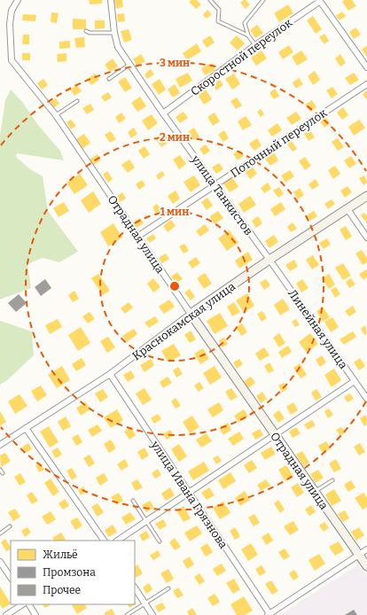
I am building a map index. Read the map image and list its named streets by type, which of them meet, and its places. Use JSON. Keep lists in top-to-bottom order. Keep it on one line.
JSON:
{"streets":{"street":["Скоростной переулок","Поточный переулок","улица Танкистов","Отрадная улица","Краснокамская улица","Линейная улица","улица Ивана Грязнова"]},"crossings":[["Скоростной переулок","улица Танкистов"],["Поточный переулок","улица Танкистов"],["Поточный переулок","Отрадная улица"],["улица Танкистов","Краснокамская улица"],["улица Танкистов","Линейная улица"],["Отрадная улица","Краснокамская улица"],["Краснокамская улица","Линейная улица"],["Краснокамская улица","улица Ивана Грязнова"]],"legend":["Жильё","Промзона","Прочее"],"rings":["3 мин","2 мин","1 мин"]}
